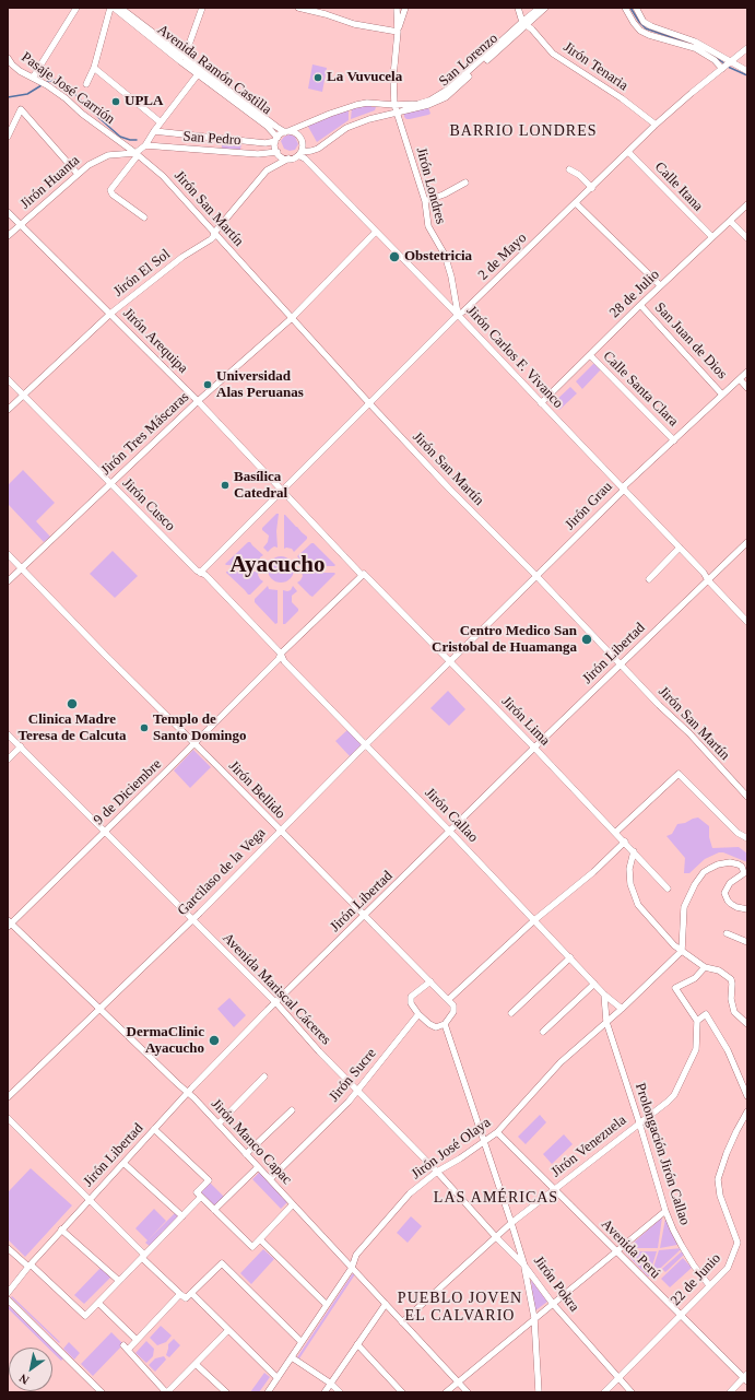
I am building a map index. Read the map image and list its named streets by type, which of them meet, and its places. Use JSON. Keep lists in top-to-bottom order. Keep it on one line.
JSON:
{"streets":{"street":["San Lorenzo","Jirón Tenaria","Avenida Ramón Castilla","Pasaje José Carrión","San Pedro","Jirón Huanta","Jirón Londres","Calle Itana","Jirón San Martín","2 de Mayo","Jirón El Sol","28 de Julio","Jirón Arequipa","San Juan de Dios","Jirón Carlos F. Vivanco","Calle Santa Clara","Jirón Tres Máscaras","Jirón Cusco","Jirón Grau","Jirón Libertad","Jirón Lima","Jirón Bellido","9 de Diciembre","Jirón Callao","Garcilaso de la Vega","Avenida Mariscal Cáceres","Jirón Sucre","Jirón Manco Capac","Jirón Venezuela","Jirón José Olaya","Prolongación Jirón Callao","Avenida Perú","22 de Junio","Jirón Pokra"]},"crossings":[["San Lorenzo","Jirón Tenaria"],["San Lorenzo","Avenida Ramón Castilla"],["San Lorenzo","San Pedro"],["San Lorenzo","Jirón Londres"],["San Lorenzo","Jirón El Sol"],["San Lorenzo","Jirón Carlos F. Vivanco"],["Jirón Tenaria","2 de Mayo"],["Avenida Ramón Castilla","San Pedro"],["Avenida Ramón Castilla","Jirón El Sol"],["Avenida Ramón Castilla","Jirón Carlos F. Vivanco"],["Pasaje José Carrión","Jirón Huanta"],["Pasaje José Carrión","Jirón San Martín"],["San Pedro","Jirón El Sol"],["San Pedro","Jirón Carlos F. Vivanco"],["Jirón Huanta","Jirón San Martín"],["Jirón Huanta","Jirón Arequipa"],["Jirón Londres","2 de Mayo"],["Jirón Londres","Jirón Carlos F. Vivanco"],["Calle Itana","2 de Mayo"],["Calle Itana","28 de Julio"],["Jirón San Martín","2 de Mayo"],["Jirón San Martín","Jirón El Sol"],["Jirón San Martín","Jirón Tres Máscaras"],["Jirón San Martín","Jirón Grau"],["Jirón San Martín","Jirón Libertad"],["2 de Mayo","Jirón Arequipa"],["2 de Mayo","Jirón Carlos F. Vivanco"],["2 de Mayo","Jirón Cusco"],["Jirón El Sol","Jirón Arequipa"],["Jirón El Sol","Jirón Carlos F. Vivanco"],["Jirón El Sol","Jirón Cusco"],["28 de Julio","San Juan de Dios"],["28 de Julio","Jirón Carlos F. Vivanco"],["28 de Julio","Calle Santa Clara"],["Jirón Arequipa","Jirón Tres Máscaras"],["Jirón Arequipa","Jirón Lima"],["Jirón Arequipa","9 de Diciembre"],["San Juan de Dios","Jirón Grau"],["Jirón Carlos F. Vivanco","Jirón Tres Máscaras"],["Jirón Carlos F. Vivanco","Jirón Grau"],["Jirón Carlos F. Vivanco","Jirón Libertad"],["Calle Santa Clara","Jirón Grau"],["Jirón Tres Máscaras","Jirón Cusco"],["Jirón Tres Máscaras","Jirón Bellido"],["Jirón Cusco","9 de Diciembre"],["Jirón Cusco","Jirón Callao"],["Jirón Grau","Jirón Lima"],["Jirón Grau","Garcilaso de la Vega"],["Jirón Libertad","Jirón Lima"],["Jirón Libertad","Jirón Bellido"],["Jirón Libertad","Jirón Callao"],["Jirón Libertad","Avenida Mariscal Cáceres"],["Jirón Libertad","Jirón Manco Capac"],["Jirón Lima","9 de Diciembre"],["Jirón Lima","Garcilaso de la Vega"],["Jirón Bellido","9 de Diciembre"],["Jirón Bellido","Garcilaso de la Vega"],["Jirón Bellido","Jirón Sucre"],["Jirón Bellido","Jirón Pokra"],["9 de Diciembre","Jirón Callao"],["9 de Diciembre","Avenida Mariscal Cáceres"],["9 de Diciembre","Jirón Manco Capac"],["Jirón Callao","Garcilaso de la Vega"],["Jirón Callao","Jirón José Olaya"],["Garcilaso de la Vega","Avenida Mariscal Cáceres"],["Garcilaso de la Vega","Jirón Manco Capac"],["Avenida Mariscal Cáceres","Jirón Sucre"],["Avenida Mariscal Cáceres","Jirón Venezuela"],["Avenida Mariscal Cáceres","Jirón José Olaya"],["Avenida Mariscal Cáceres","Jirón Pokra"],["Jirón Sucre","Jirón Manco Capac"],["Jirón Sucre","Jirón Pokra"],["Jirón Manco Capac","Jirón Venezuela"],["Jirón Manco Capac","Jirón José Olaya"],["Jirón Venezuela","Prolongación Jirón Callao"],["Jirón Venezuela","Avenida Perú"],["Jirón Venezuela","Jirón Pokra"],["Jirón José Olaya","Prolongación Jirón Callao"],["Jirón José Olaya","Avenida Perú"],["Jirón José Olaya","Jirón Pokra"],["Prolongación Jirón Callao","22 de Junio"],["Avenida Perú","22 de Junio"],["22 de Junio","Jirón Pokra"]],"districts":["BARRIO LONDRES","Ayacucho","LAS AMÉRICAS","PUEBLO JOVEN EL CALVARIO"],"places":["La Vuvucela","UPLA","Obstetricia","Universidad Alas Peruanas","Basílica Catedral","Centro Medico San Cristobal de Huamanga","Clinica Madre Teresa de Calcuta","Templo de Santo Domingo","DermaClinic Ayacucho"],"north":"bottom left"}
